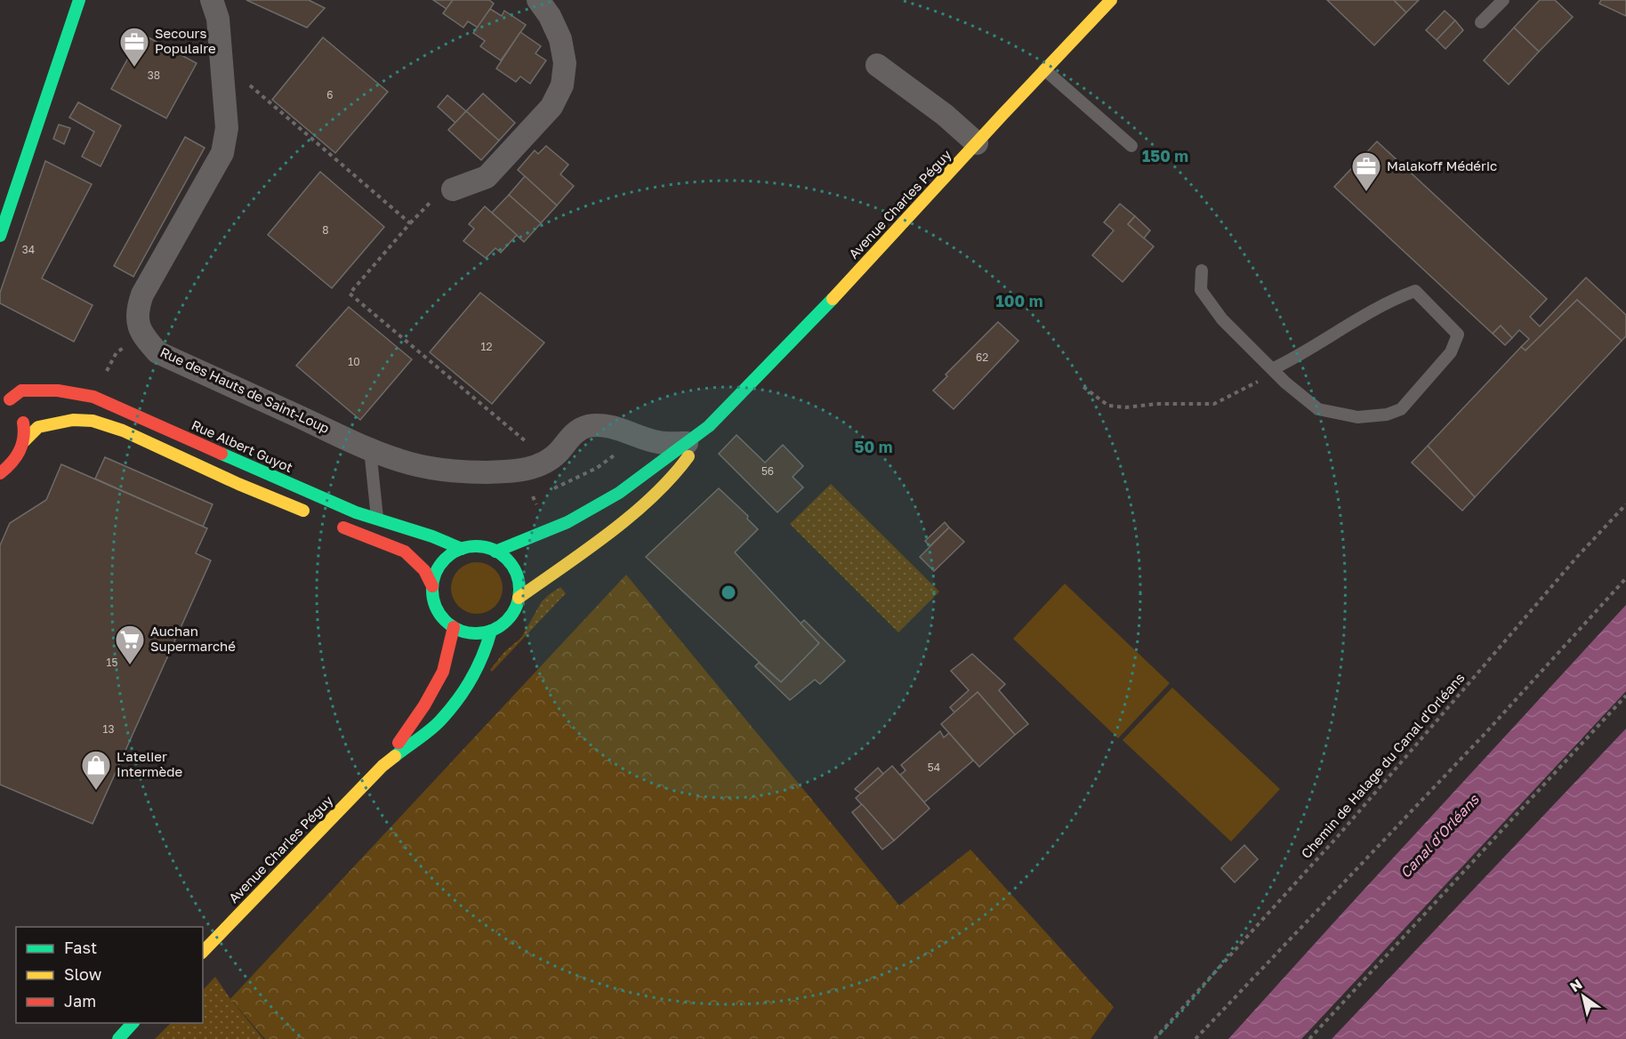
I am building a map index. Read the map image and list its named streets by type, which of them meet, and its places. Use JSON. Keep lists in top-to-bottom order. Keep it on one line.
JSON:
{"streets":{"main road":["Avenue Charles Péguy","Rue Albert Guyot"],"street":["Rue des Hauts de Saint-Loup"],"path":["Chemin de Halage du Canal d'Orléans"]},"crossings":[["Avenue Charles Péguy","Rue des Hauts de Saint-Loup"],["Avenue Charles Péguy","Rue Albert Guyot"]],"water":["Canal d'Orléans"],"places":{"office":["Secours Populaire","Malakoff Médéric"],"supermarket":["Auchan Supermarché"],"shop":["L'atelier Intermède"]},"house_numbers":["38","6","8","34","12","62","10","56","15","13","54"],"legend":["Fast","Slow","Jam"],"north":"top left","rings":["150 m","100 m","50 m"]}
